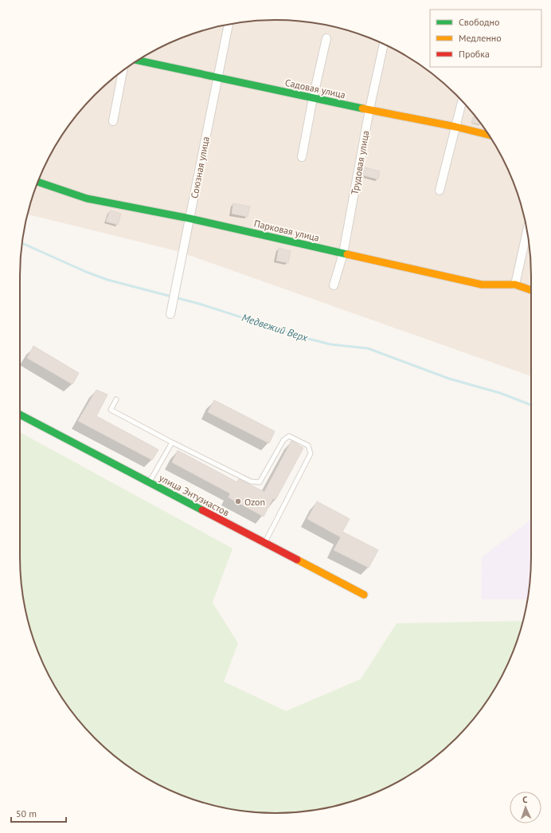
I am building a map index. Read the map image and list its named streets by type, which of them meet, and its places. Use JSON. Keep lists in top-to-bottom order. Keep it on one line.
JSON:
{"streets":{"street":["Садовая улица","Трудовая улица","Союзная улица","Парковая улица","улица Энтузиастов"]},"crossings":[["Садовая улица","Трудовая улица"],["Садовая улица","Союзная улица"],["Трудовая улица","Парковая улица"],["Союзная улица","Парковая улица"]],"water":["Медвежий Верх"],"places":["Ozon"],"legend":["Свободно","Медленно","Пробка"],"scale_bar":"50 m","north":"top"}
